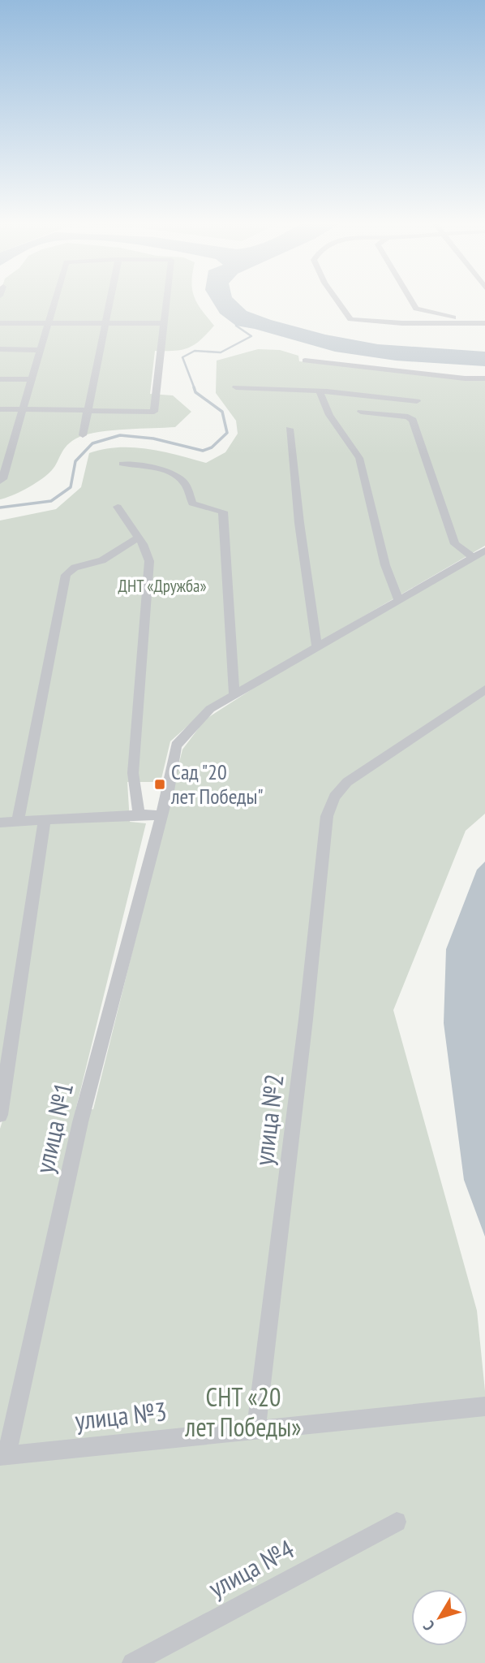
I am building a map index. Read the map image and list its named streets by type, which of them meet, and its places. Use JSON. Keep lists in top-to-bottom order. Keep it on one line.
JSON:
{"streets":{"street":["улица №2","улица №1","улица №3","улица №4"]},"crossings":[["улица №2","улица №3"],["улица №1","улица №3"]],"parks":["ДНТ «Дружба»","СНТ «20 лет Победы»"],"places":{"transit":["Сад \"20 лет Победы\""]},"north":"bottom left"}
